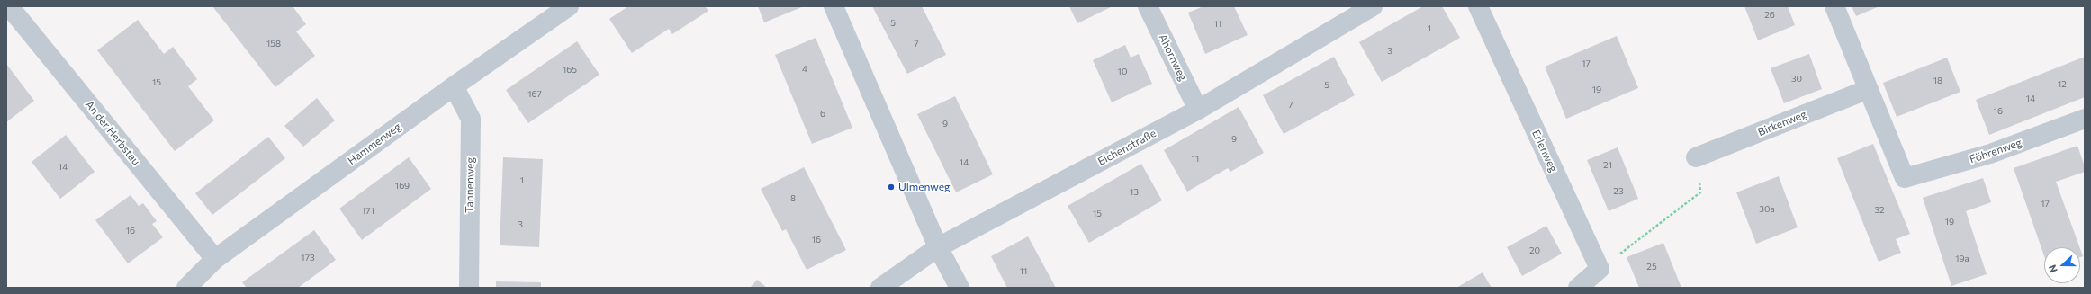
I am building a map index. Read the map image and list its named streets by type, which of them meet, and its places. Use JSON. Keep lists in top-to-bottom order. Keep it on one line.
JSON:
{"streets":{"street":["Ahornweg","Birkenweg","An der Herbstau","Hammerweg","Eichenstraße","Erlenweg","Föhrenweg","Tannenweg"]},"crossings":[["Ahornweg","Eichenstraße"],["Birkenweg","Föhrenweg"],["An der Herbstau","Hammerweg"],["Hammerweg","Tannenweg"]],"places":["Ulmenweg"],"house_numbers":["26","5","11","1","158","7","3","17","4","165","10","30","18","15","12","5","19","167","14","7","16","6","9","9","11","14","21","14","1","169","23","13","8","17","30a","32","171","15","19","3","16","16","20","173","19a","25","11"],"north":"left"}
